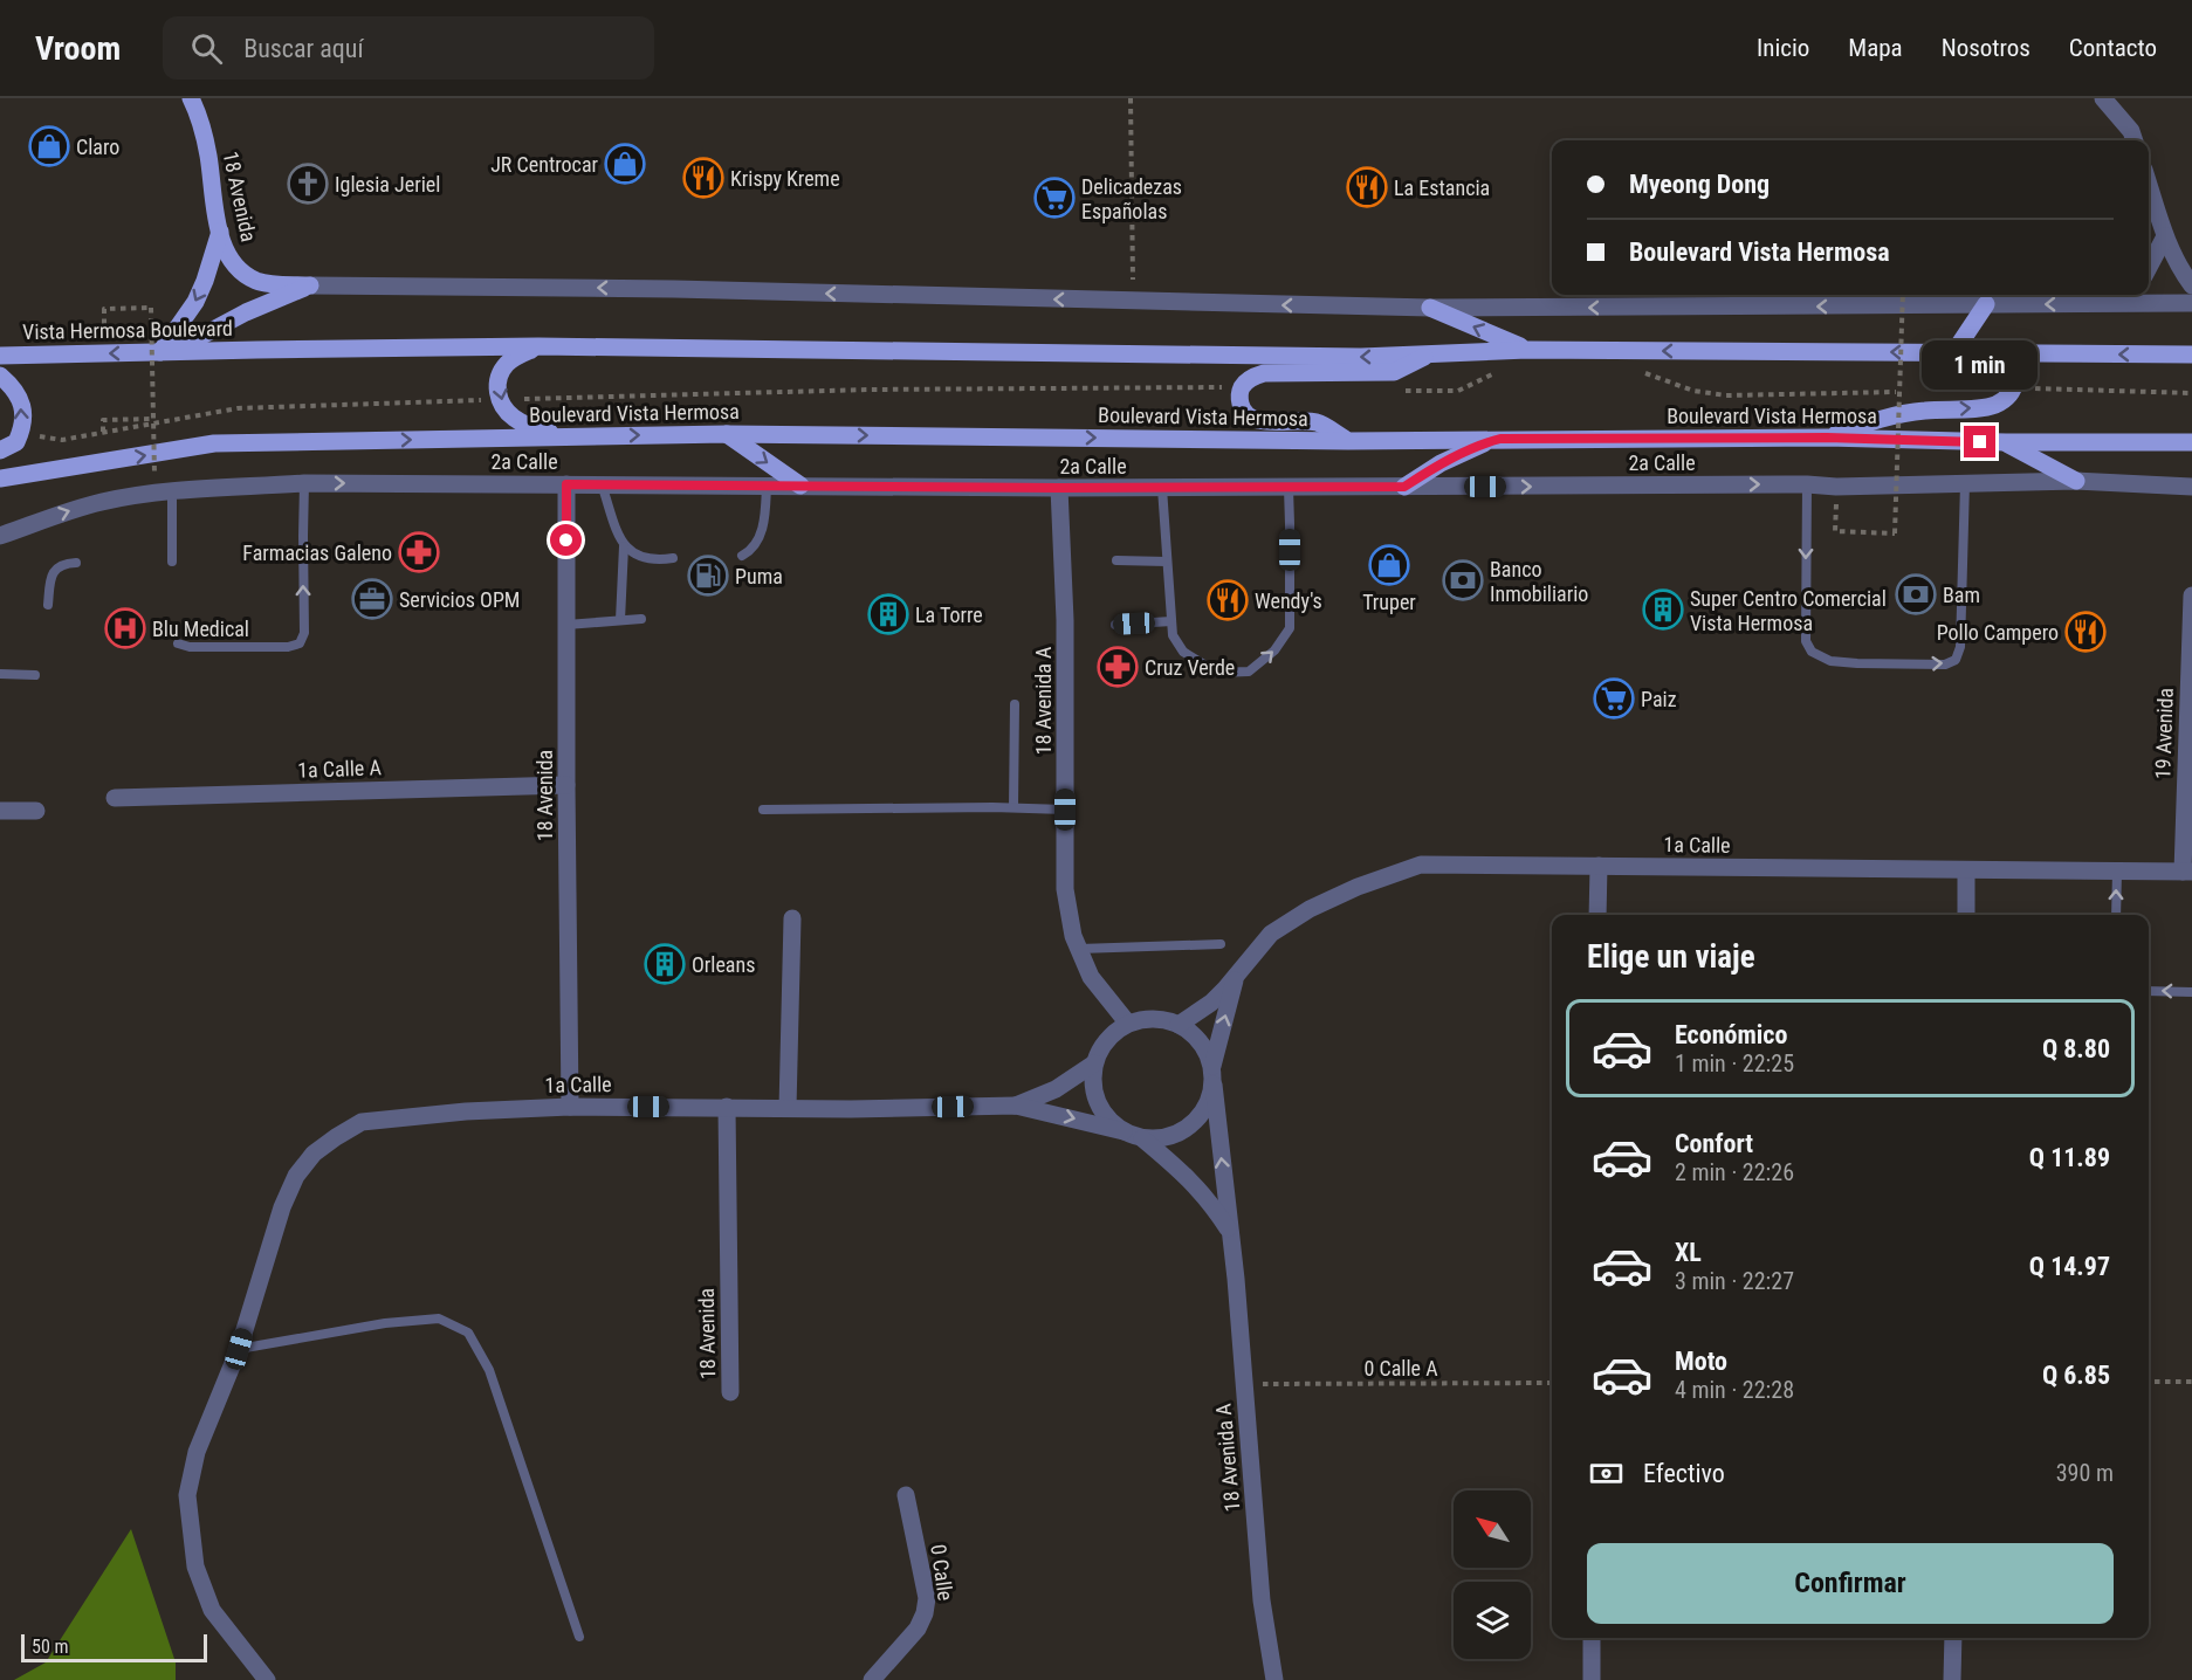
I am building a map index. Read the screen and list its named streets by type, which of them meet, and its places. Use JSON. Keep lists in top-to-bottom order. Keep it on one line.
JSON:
{"streets":{"main road":["18 Avenida","Vista Hermosa Boulevard","Boulevard Vista Hermosa"],"street":["2a Calle","18 Avenida A","19 Avenida","1a Calle A","1a Calle","0 Calle"],"path":["0 Calle A"]},"crossings":[["18 Avenida","2a Calle"],["18 Avenida","1a Calle A"],["18 Avenida","1a Calle"],["2a Calle","18 Avenida A"],["18 Avenida A","1a Calle"],["18 Avenida A","0 Calle A"],["19 Avenida","1a Calle"]],"one_way":["2a Calle"],"places":{"shop":["Claro","JR Centrocar","Truper"],"restaurant":["Krispy Kreme","La Estancia","Wendy's","Pollo Campero"],"church":["Iglesia Jeriel"],"supermarket":["Delicadezas Españolas","Paiz"],"pharmacy":["Farmacias Galeno","Cruz Verde"],"fuel station":["Puma"],"bank":["Banco Inmobiliario","Bam"],"office":["Servicios OPM"],"building":["Super Centro Comercial Vista Hermosa","La Torre","Orleans"],"hospital":["Blu Medical"]},"scale_bar":"50 m","north":"top left","page":{"header":"Vroom","search":"Buscar aquí","nav":["Inicio","Mapa","Nosotros","Contacto"],"banner":["Myeong Dong","Boulevard Vista Hermosa"],"bubble":"1 min","heading":"Elige un viaje","list":[{"name":"Económico","note":"1 min · 22:25","value":"Q 8.80"},{"name":"Confort","note":"2 min · 22:26","value":"Q 11.89"},{"name":"XL","note":"3 min · 22:27","value":"Q 14.97"},{"name":"Moto","note":"4 min · 22:28","value":"Q 6.85"}],"pay":["Efectivo","390 m"],"buttons":"Confirmar","scale":"50 m"}}
